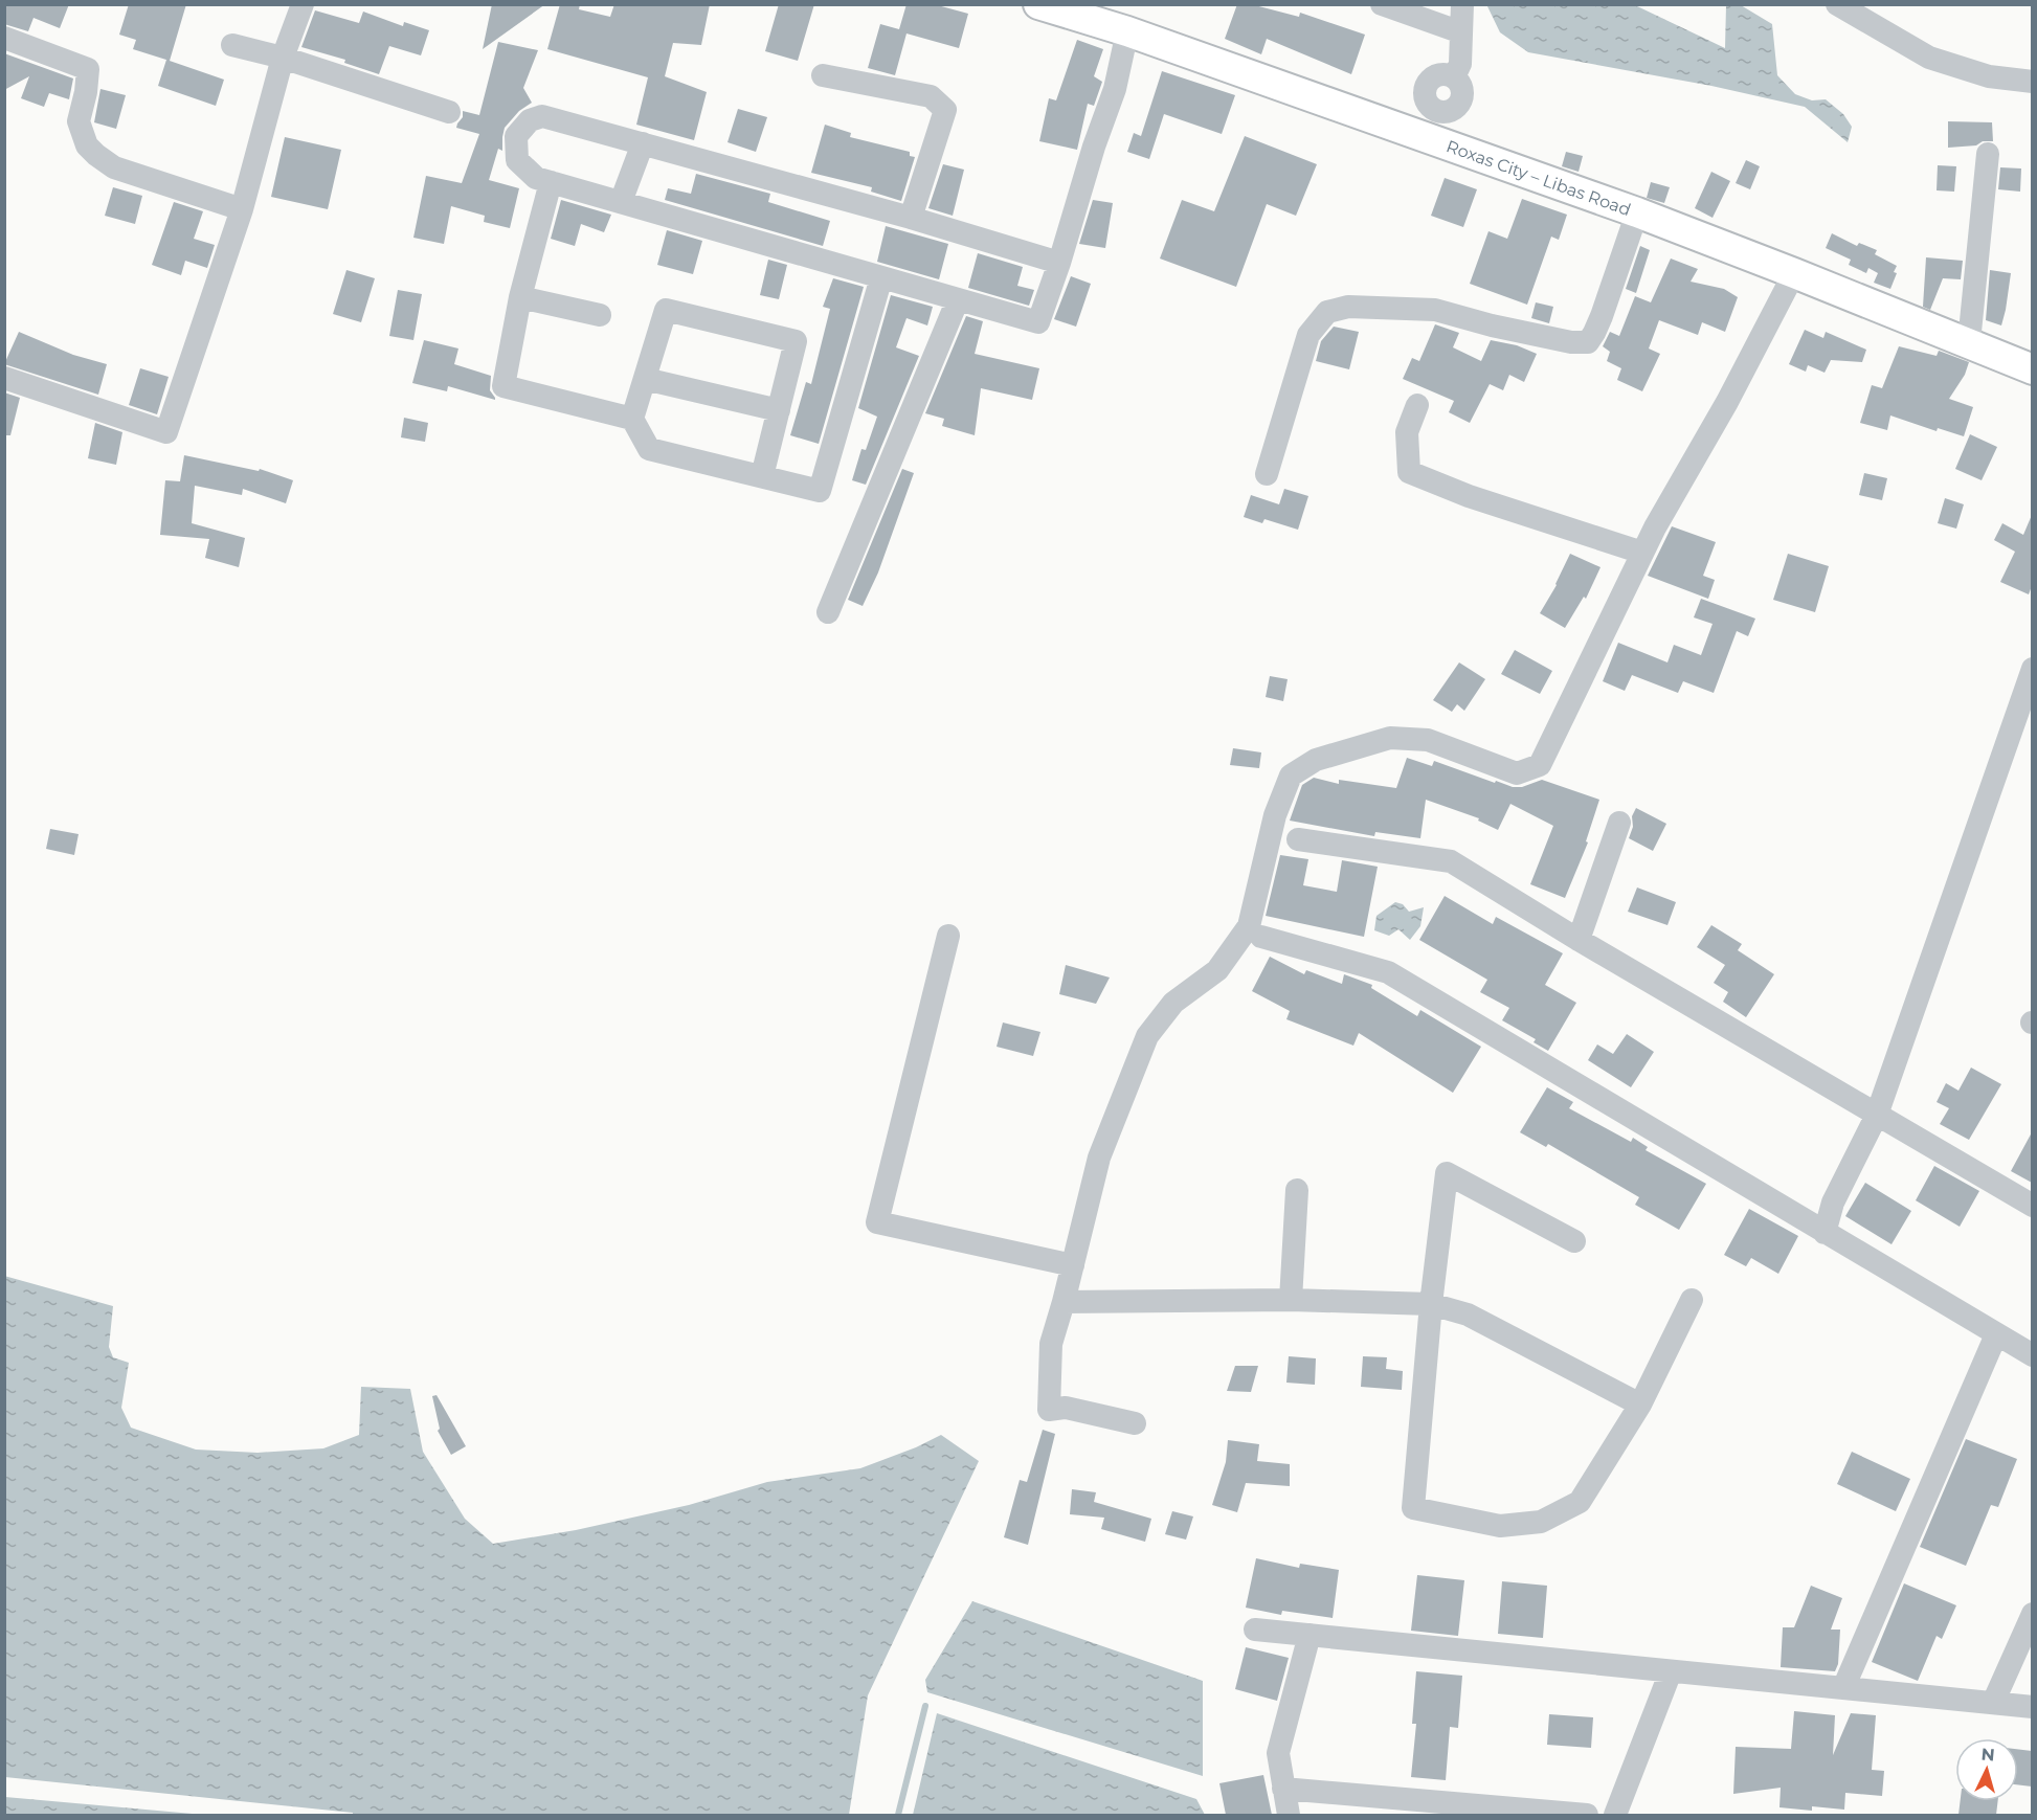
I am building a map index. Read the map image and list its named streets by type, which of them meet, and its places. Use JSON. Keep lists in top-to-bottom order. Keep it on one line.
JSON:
{"streets":{"main road":["Roxas City – Libas Road"]},"north":"top"}
